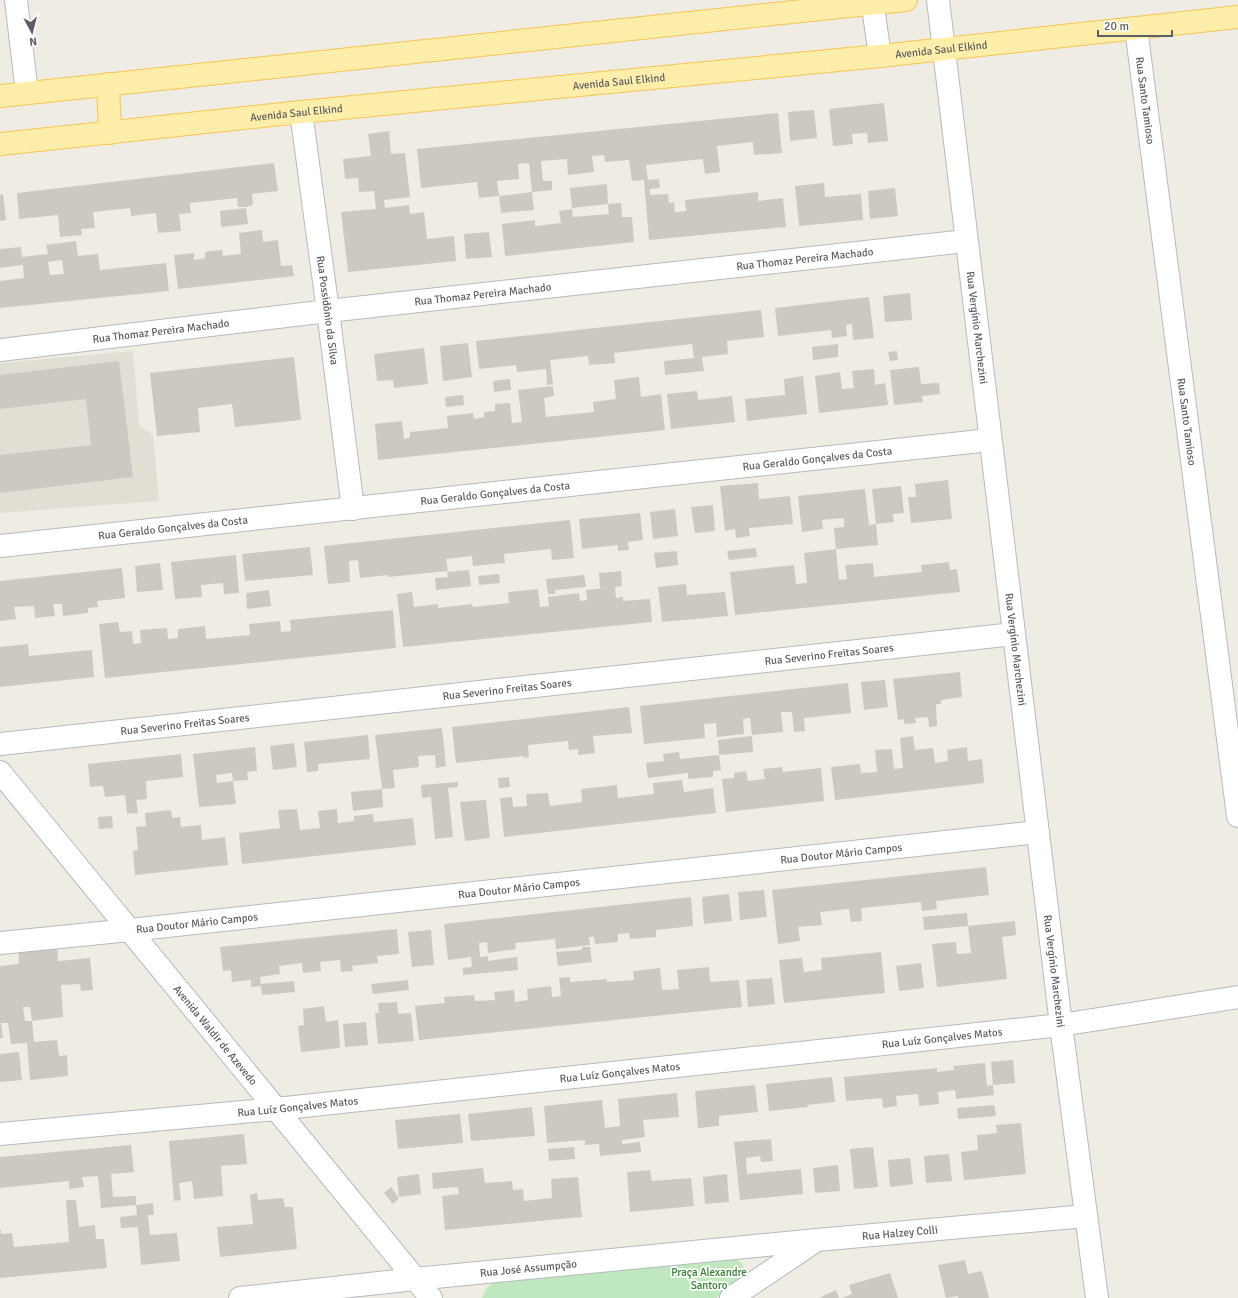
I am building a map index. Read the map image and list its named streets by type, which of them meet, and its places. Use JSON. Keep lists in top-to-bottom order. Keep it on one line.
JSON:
{"streets":{"main road":["Avenida Saul Elkind"],"street":["Rua Santo Tamioso","Rua Thomaz Pereira Machado","Rua Possidônio da Silva","Rua Vergínio Marchezini","Rua Geraldo Gonçalves da Costa","Rua Severino Freitas Soares","Rua Doutor Mário Campos","Avenida Waldir de Azevedo","Rua Luíz Gonçalves Matos","Rua Halzey Colli","Rua José Assumpção"]},"crossings":[["Avenida Saul Elkind","Rua Santo Tamioso"],["Avenida Saul Elkind","Rua Possidônio da Silva"],["Avenida Saul Elkind","Rua Vergínio Marchezini"],["Rua Thomaz Pereira Machado","Rua Possidônio da Silva"],["Rua Thomaz Pereira Machado","Rua Vergínio Marchezini"],["Rua Possidônio da Silva","Rua Geraldo Gonçalves da Costa"],["Rua Vergínio Marchezini","Rua Geraldo Gonçalves da Costa"],["Rua Vergínio Marchezini","Rua Severino Freitas Soares"],["Rua Vergínio Marchezini","Rua Doutor Mário Campos"],["Rua Vergínio Marchezini","Rua Luíz Gonçalves Matos"],["Rua Vergínio Marchezini","Rua Halzey Colli"],["Rua Doutor Mário Campos","Avenida Waldir de Azevedo"],["Avenida Waldir de Azevedo","Rua Luíz Gonçalves Matos"],["Avenida Waldir de Azevedo","Rua José Assumpção"],["Rua Halzey Colli","Rua José Assumpção"]],"parks":["Praça Alexandre Santoro"],"scale_bar":"20 m","north":"bottom"}
